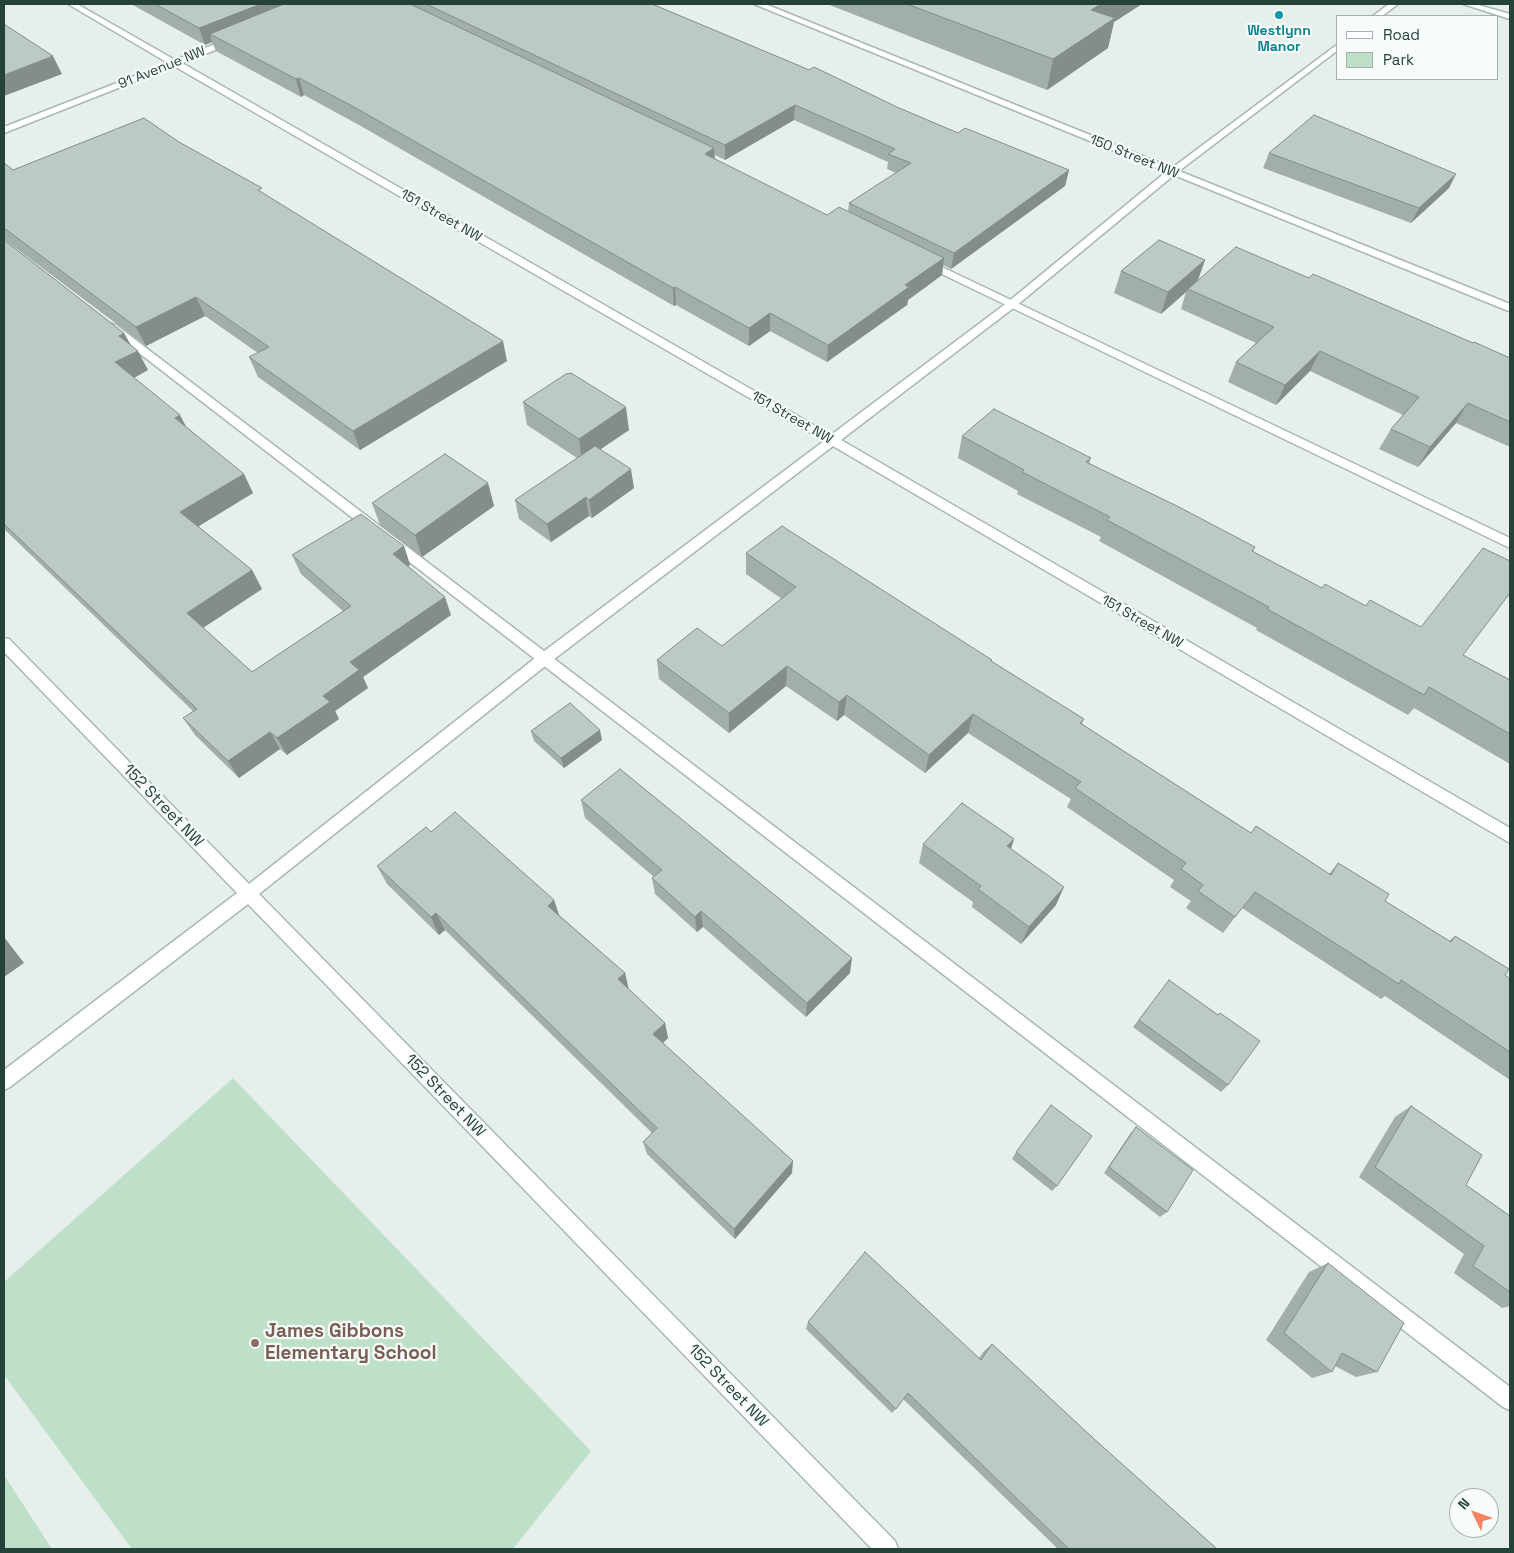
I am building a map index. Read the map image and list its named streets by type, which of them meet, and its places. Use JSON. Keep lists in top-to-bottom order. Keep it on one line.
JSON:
{"streets":{"street":["91 Avenue NW","150 Street NW","151 Street NW","152 Street NW"]},"crossings":[["91 Avenue NW","151 Street NW"]],"places":["Westlynn Manor","James Gibbons Elementary School"],"legend":["Road","Park"],"north":"top left"}
